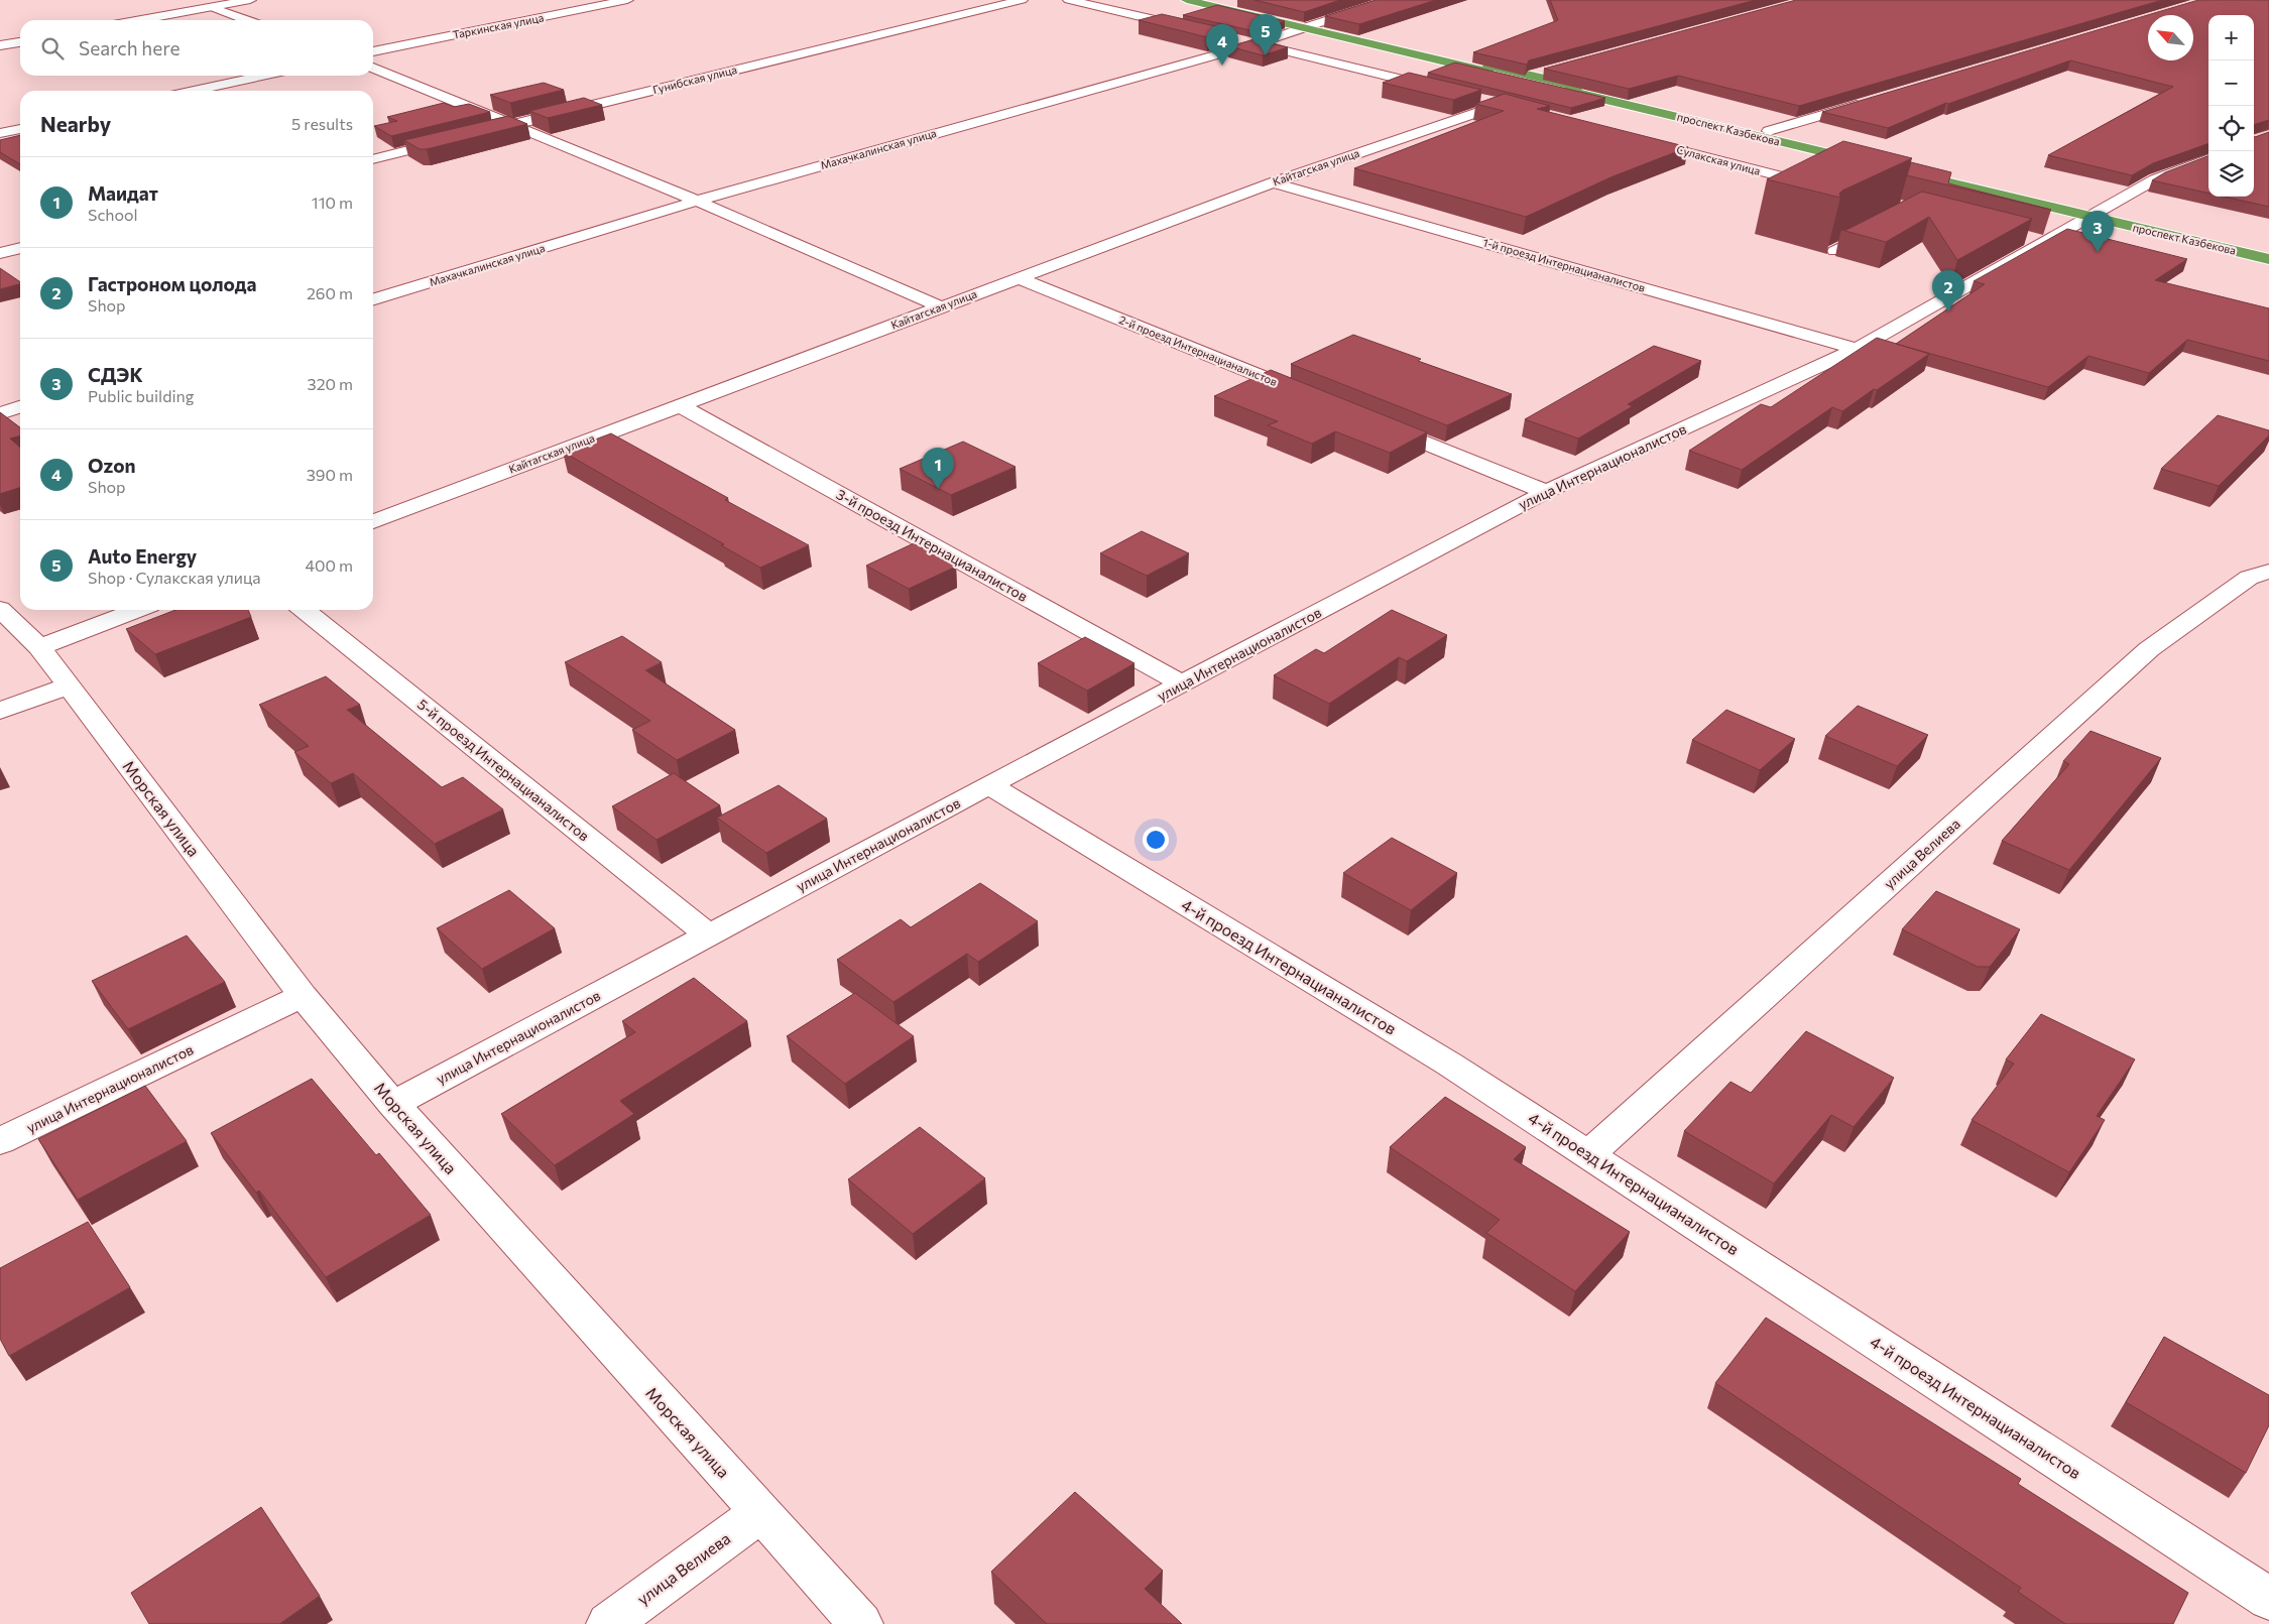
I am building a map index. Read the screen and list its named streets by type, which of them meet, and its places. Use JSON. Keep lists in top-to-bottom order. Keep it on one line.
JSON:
{"streets":{"highway":["проспект Казбекова"],"street":["Таркинская улица","Гунибская улица","Махачкалинская улица","Сулакская улица","Кайтагская улица","1-й проезд Интернацианалистов","2-й проезд Интернацианалистов","улица Интернационалистов","3-й проезд Интернацианалистов","5-й проезд Интернацианалистов","Морская улица","улица Велиева","4-й проезд Интернацианалистов"]},"crossings":[["проспект Казбекова","Махачкалинская улица"],["проспект Казбекова","улица Интернационалистов"],["Кайтагская улица","1-й проезд Интернацианалистов"],["Кайтагская улица","2-й проезд Интернацианалистов"],["Кайтагская улица","3-й проезд Интернацианалистов"],["1-й проезд Интернацианалистов","улица Интернационалистов"],["улица Интернационалистов","3-й проезд Интернацианалистов"],["улица Интернационалистов","5-й проезд Интернацианалистов"],["улица Интернационалистов","Морская улица"],["улица Интернационалистов","4-й проезд Интернацианалистов"],["Морская улица","улица Велиева"],["улица Велиева","4-й проезд Интернацианалистов"]],"north":"top left","page":{"pins":["5","4","3","2","1"],"map_buttons":["+","−"],"search":"Search here","heading":["Nearby","5 results"],"list":[{"mark":"1","name":"Маидат","note":"School","value":"110 m"},{"mark":"2","name":"Гастроном цолода","note":"Shop","value":"260 m"},{"mark":"3","name":"СДЭК","note":"Public building","value":"320 m"},{"mark":"4","name":"Ozon","note":"Shop","value":"390 m"},{"mark":"5","name":"Auto Energy","note":"Shop · Сулакская улица","value":"400 m"}]}}
